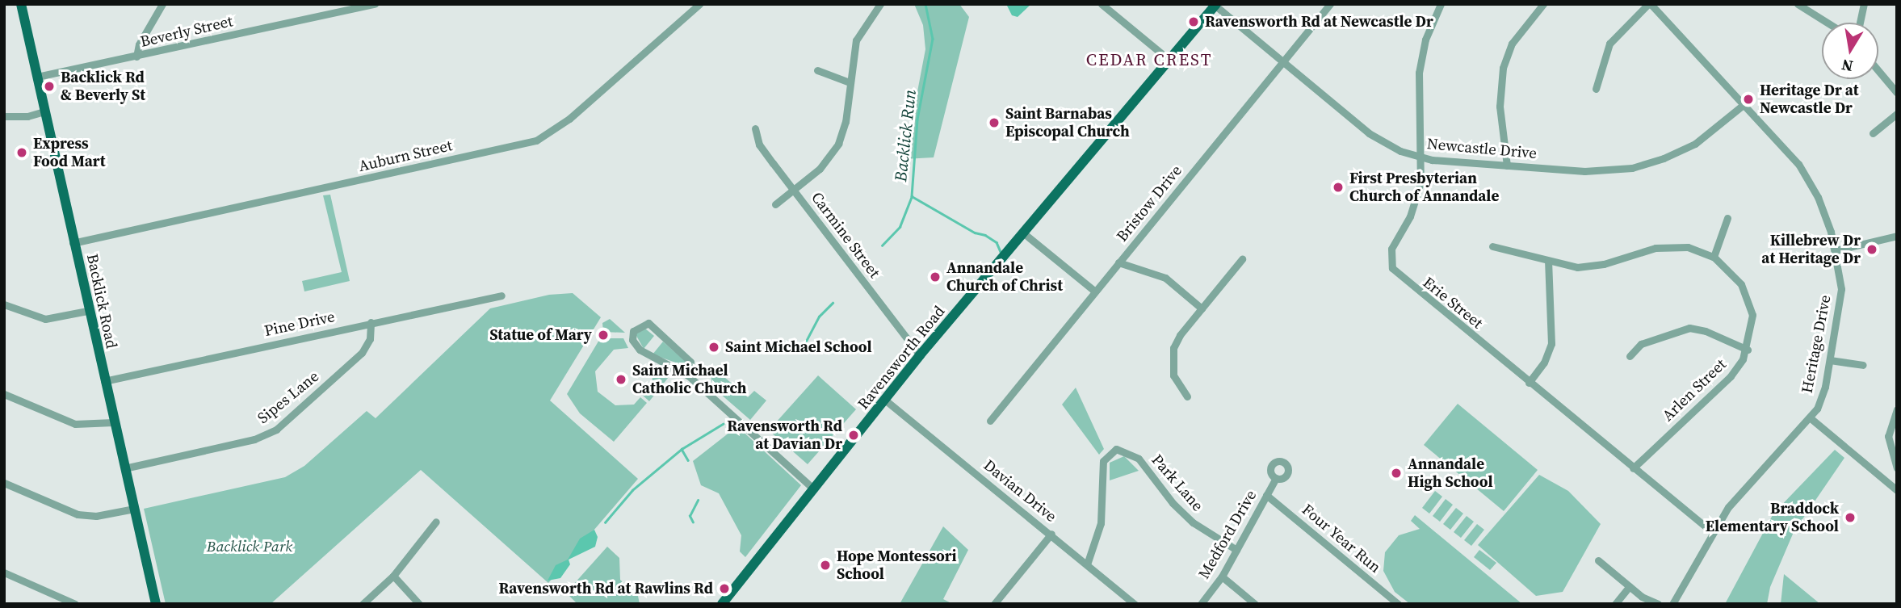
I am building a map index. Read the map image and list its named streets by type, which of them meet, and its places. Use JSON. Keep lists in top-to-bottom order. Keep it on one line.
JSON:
{"streets":{"main road":["Backlick Road","Ravensworth Road"],"street":["Beverly Street","Newcastle Drive","Auburn Street","Bristow Drive","Carmine Street","Erie Street","Pine Drive","Heritage Drive","Arlen Street","Sipes Lane","Park Lane","Davian Drive","Medford Drive","Four Year Run"]},"crossings":[["Beverly Street","Backlick Road"],["Newcastle Drive","Bristow Drive"],["Newcastle Drive","Erie Street"],["Newcastle Drive","Heritage Drive"],["Newcastle Drive","Ravensworth Road"],["Auburn Street","Backlick Road"],["Carmine Street","Ravensworth Road"],["Backlick Road","Pine Drive"],["Backlick Road","Sipes Lane"],["Erie Street","Heritage Drive"],["Erie Street","Arlen Street"],["Pine Drive","Sipes Lane"],["Ravensworth Road","Davian Drive"],["Park Lane","Davian Drive"],["Park Lane","Medford Drive"],["Medford Drive","Four Year Run"]],"districts":["CEDAR CREST"],"water":["Backlick Run"],"parks":["Backlick Park"],"places":["Ravensworth Rd at Newcastle Dr","Backlick Rd & Beverly St","Heritage Dr at Newcastle Dr","Saint Barnabas Episcopal Church","Express Food Mart","First Presbyterian Church of Annandale","Killebrew Dr at Heritage Dr","Annandale Church of Christ","Statue of Mary","Saint Michael School","Saint Michael Catholic Church","Ravensworth Rd at Davian Dr","Annandale High School","Braddock Elementary School","Hope Montessori School","Ravensworth Rd at Rawlins Rd"],"north":"bottom"}
